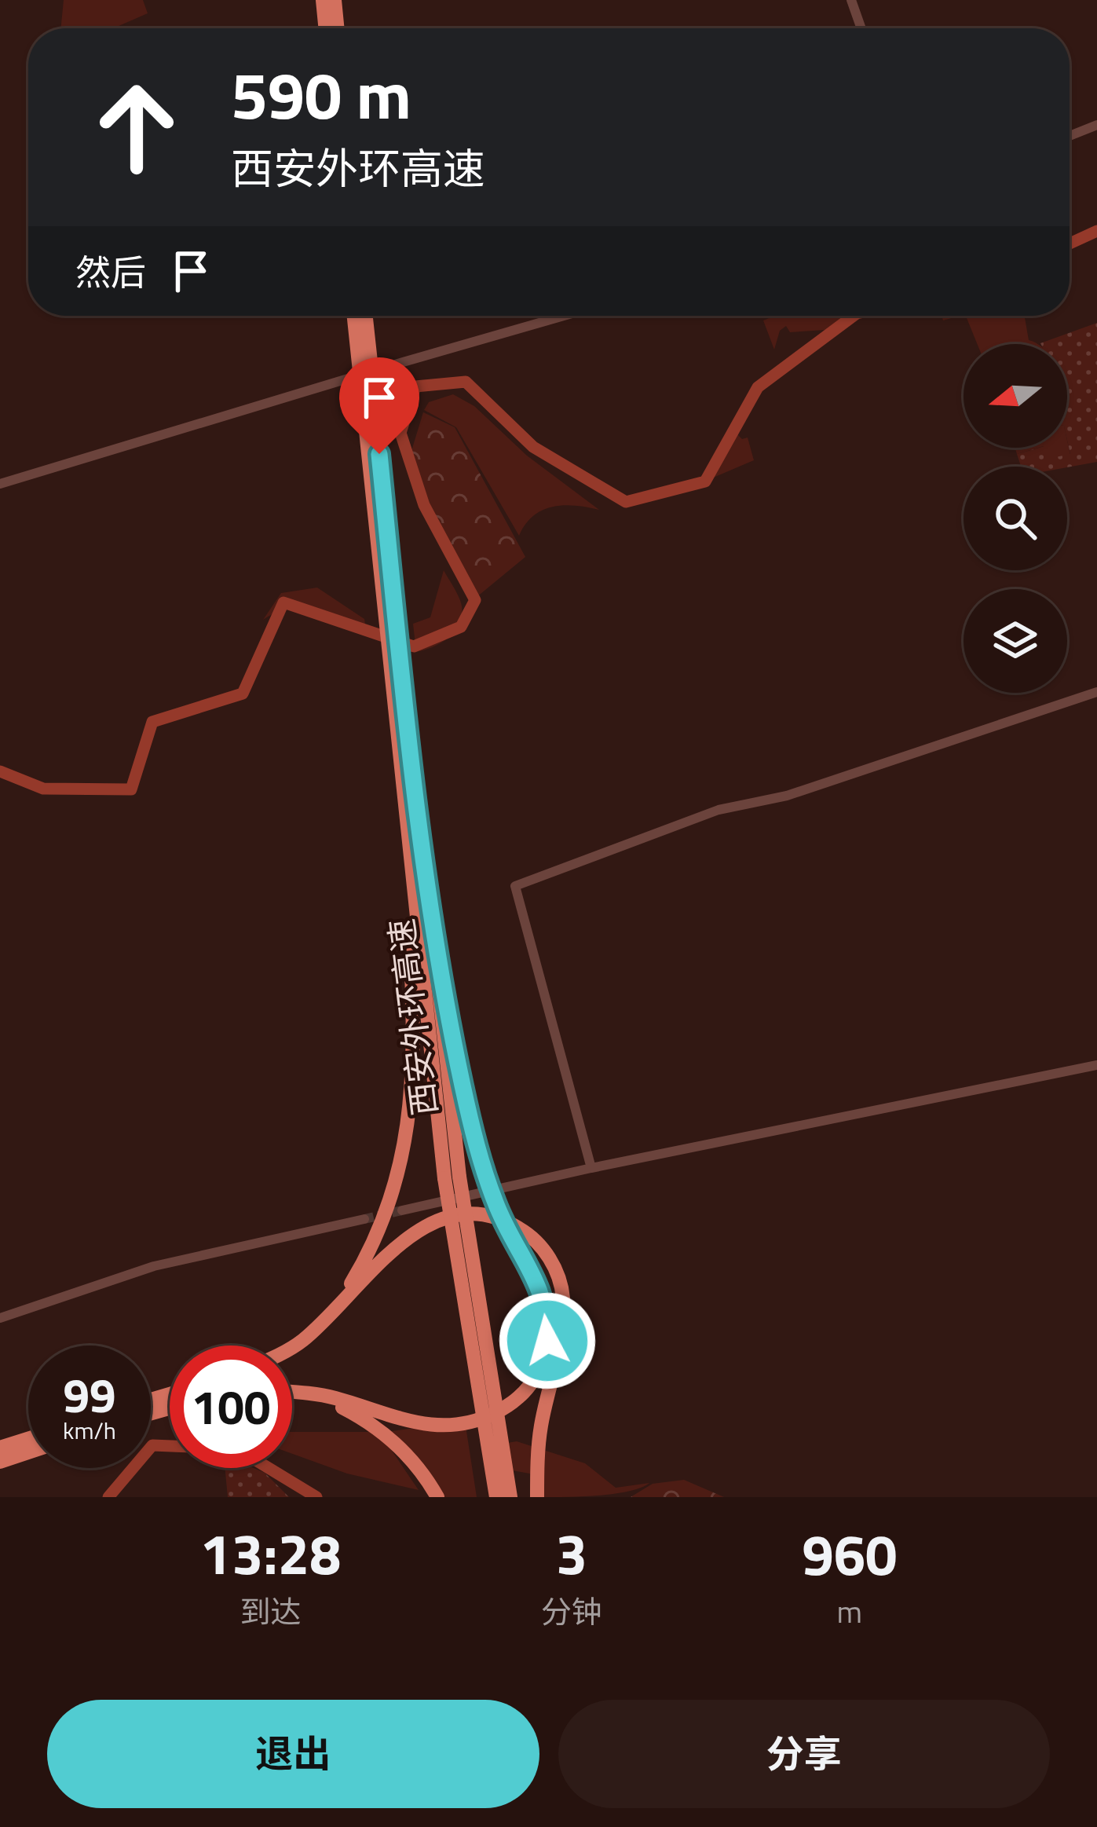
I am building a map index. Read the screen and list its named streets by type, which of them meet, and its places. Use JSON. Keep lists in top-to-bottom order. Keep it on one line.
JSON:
{"streets":{"highway":["西安外环高速"]},"north":"left","page":{"turn":["590 m","西安外环高速"],"then":"然后","speed":"99 km/h","limit":"100","eta":["13:28","到达","3","分钟","960","m"],"buttons":["退出","分享"]}}
